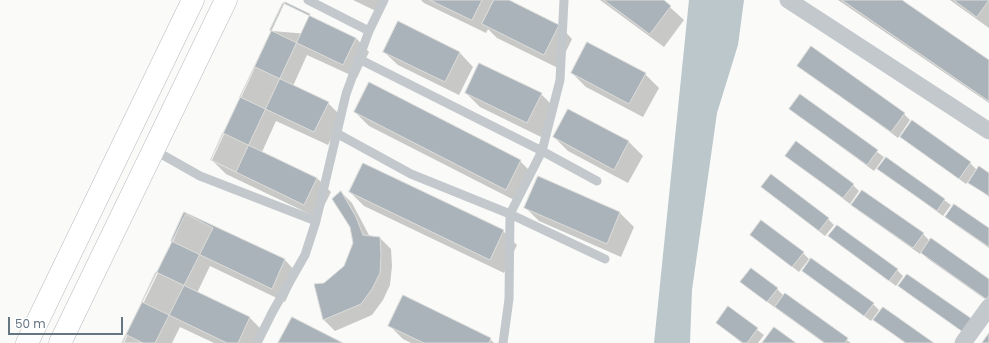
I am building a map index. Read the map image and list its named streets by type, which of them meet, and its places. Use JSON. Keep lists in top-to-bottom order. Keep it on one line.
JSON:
{"scale_bar":"50 m"}
